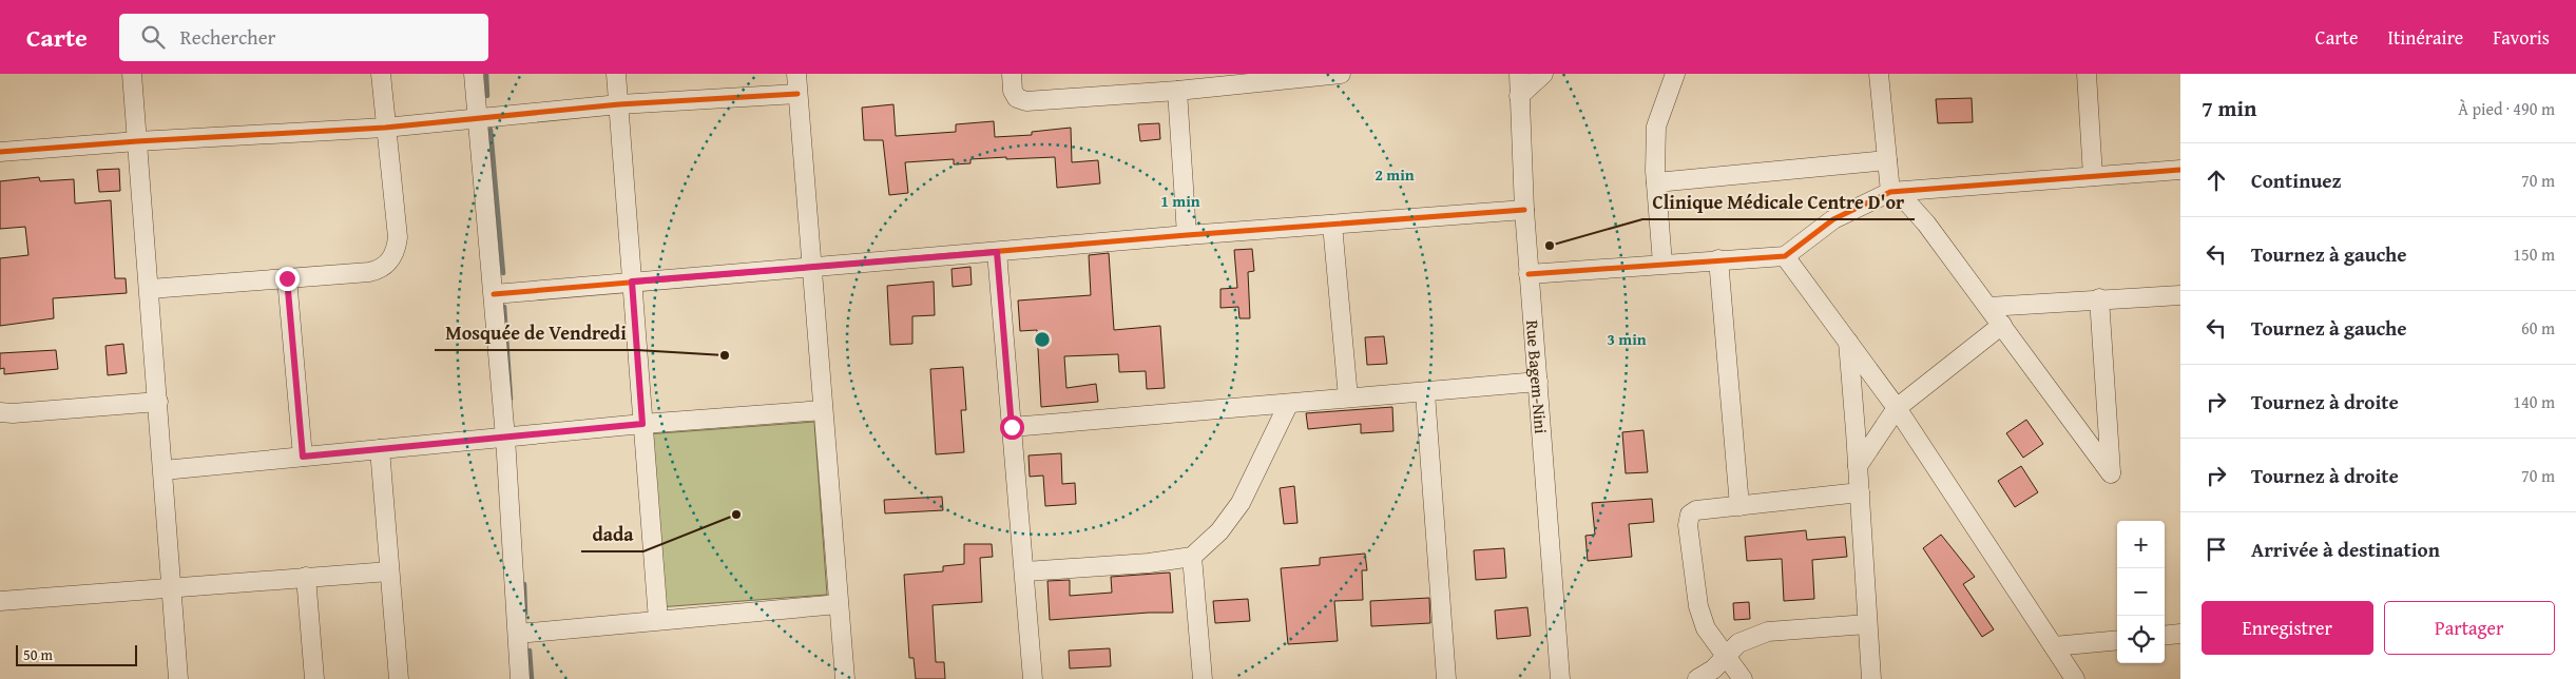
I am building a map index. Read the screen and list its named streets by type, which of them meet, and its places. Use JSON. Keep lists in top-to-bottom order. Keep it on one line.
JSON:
{"streets":{"street":["Rue Bagem-Nini"]},"places":["Clinique Médicale Centre D'or","Mosquée de Vendredi","dada"],"scale_bar":"50 m","page":{"header":"Carte","search":"Rechercher","nav":["Carte","Itinéraire","Favoris"],"heading":["7 min","À pied · 490 m"],"list":[["Continuez","70 m"],["Tournez à gauche","150 m"],["Tournez à gauche","60 m"],["Tournez à droite","140 m"],["Tournez à droite","70 m"],"Arrivée à destination"],"map_buttons":["+","−"],"buttons":["Enregistrer","Partager"],"scale":"50 m"},"rings":["2 min","1 min","3 min"]}
